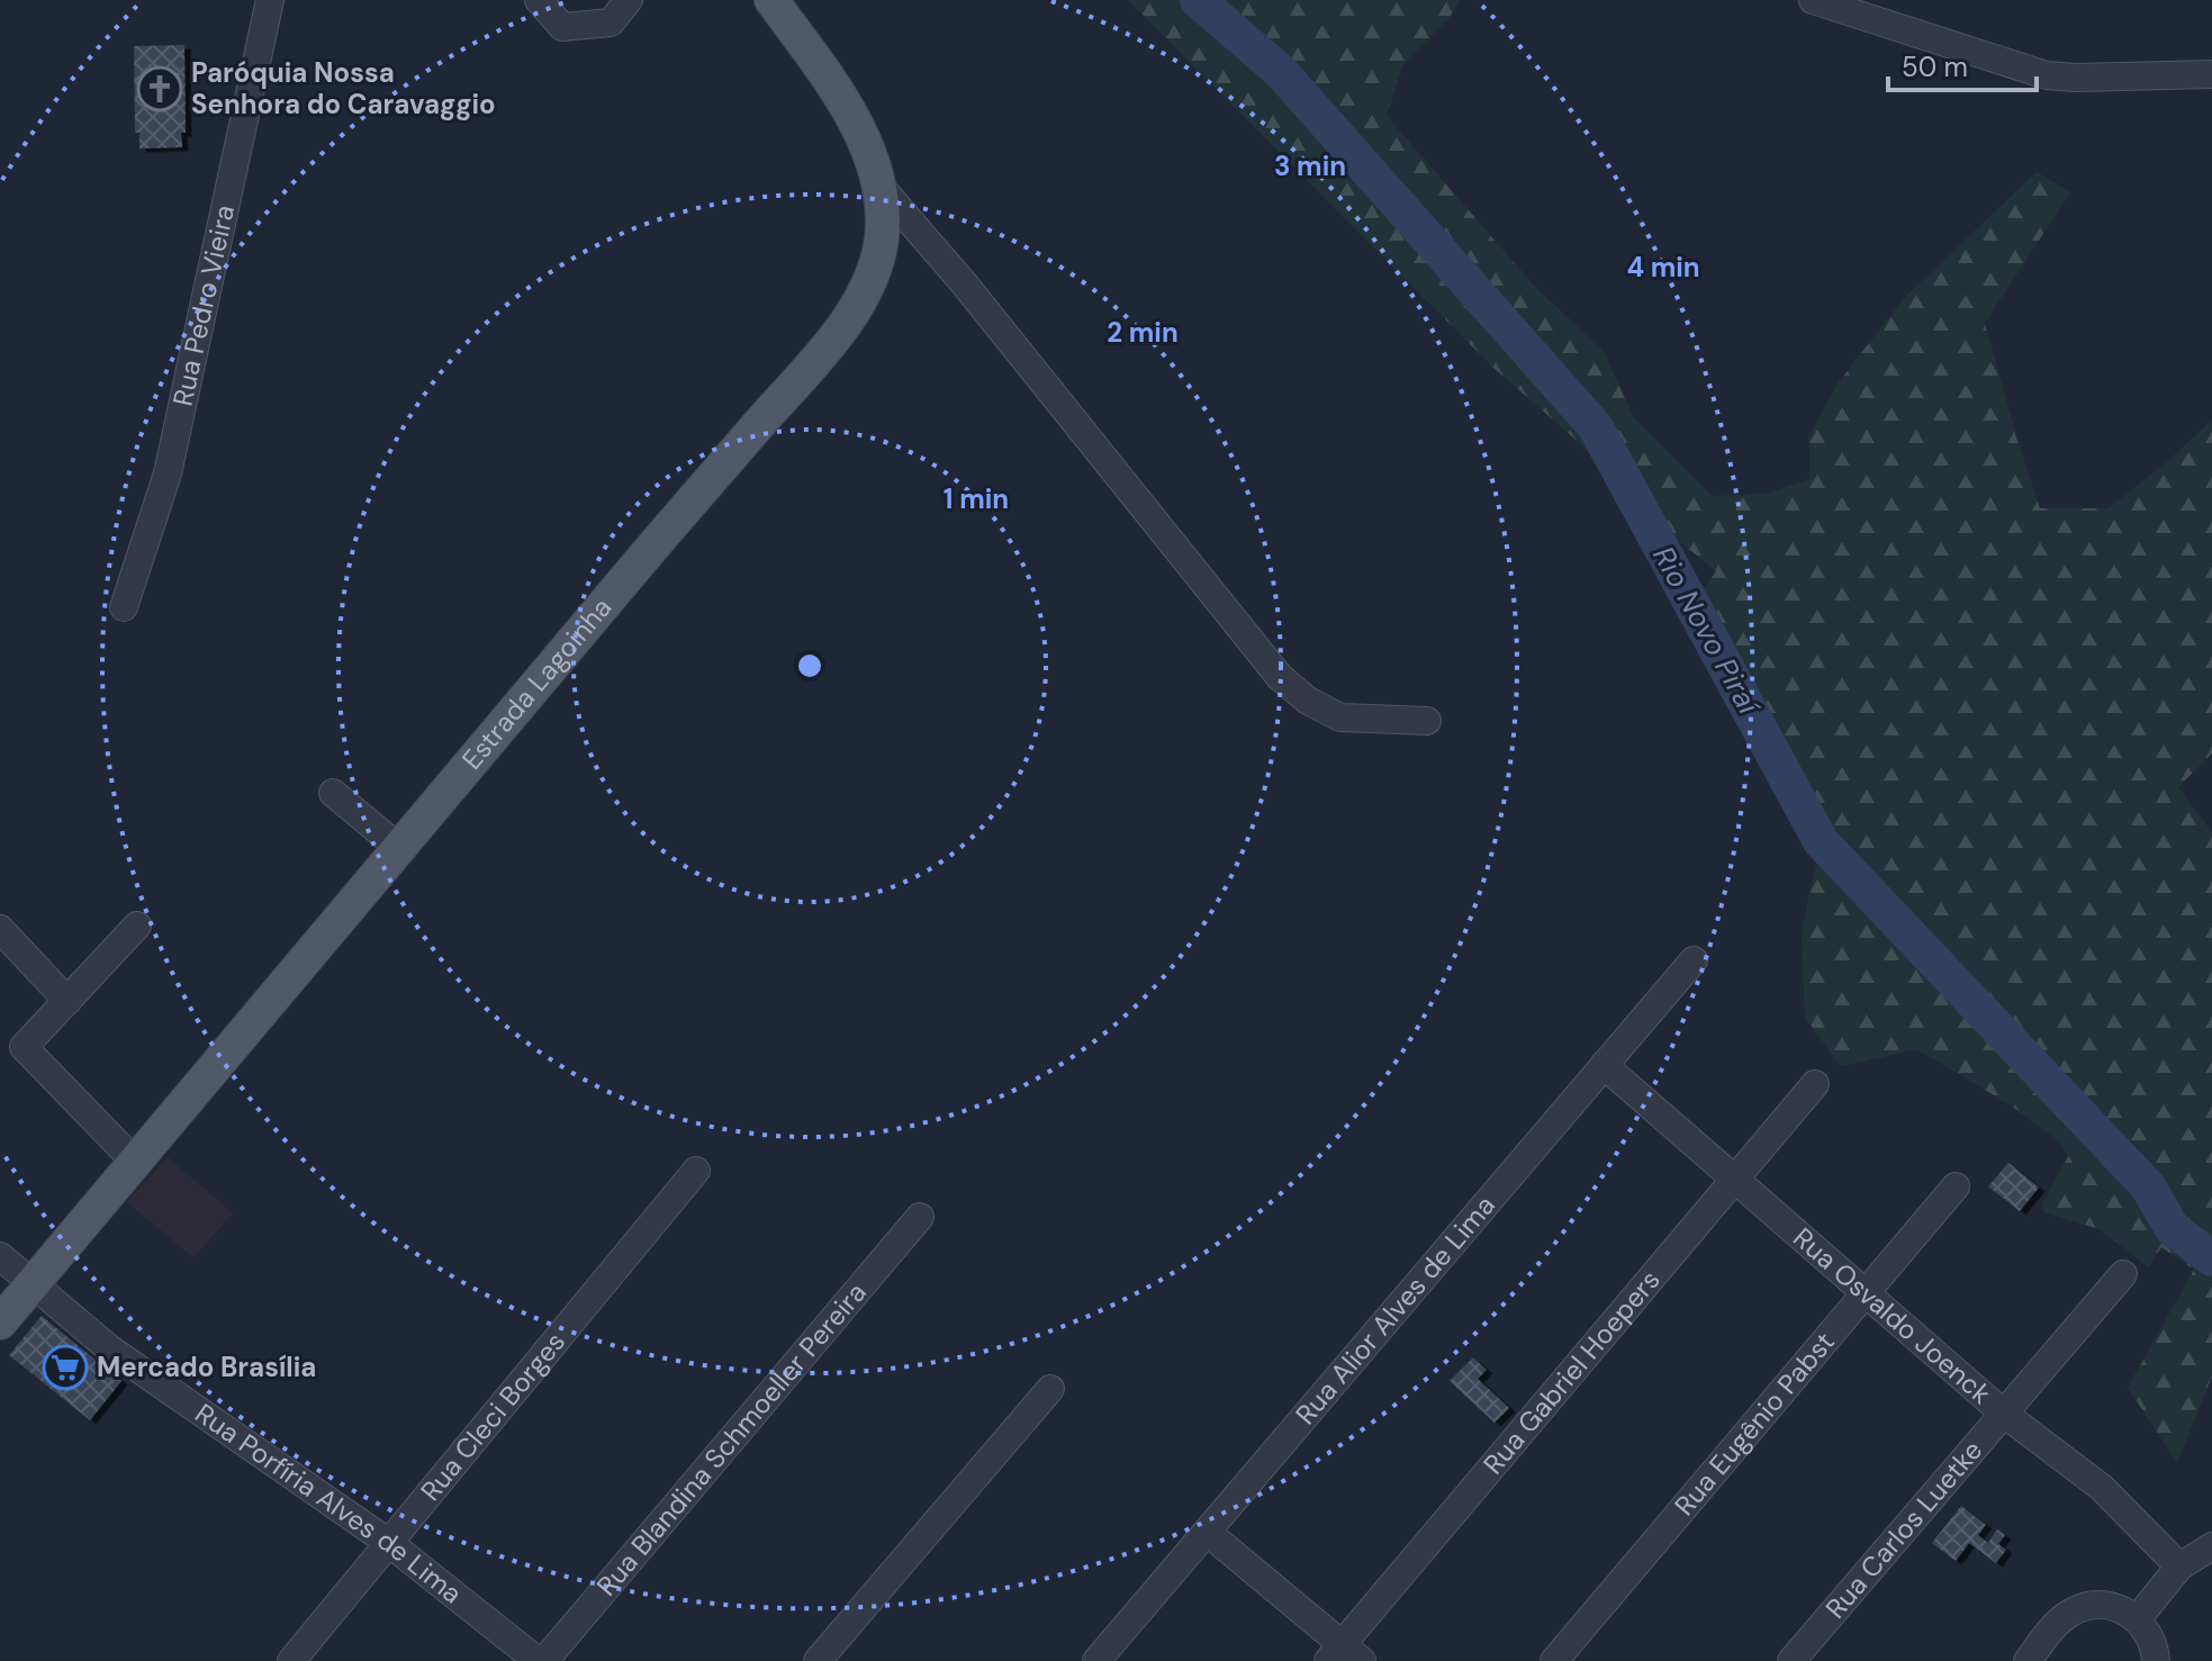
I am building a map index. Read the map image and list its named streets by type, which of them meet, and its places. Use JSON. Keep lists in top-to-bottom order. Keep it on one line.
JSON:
{"streets":{"main road":["Estrada Lagoinha"],"street":["Rua Pedro Vieira","Rua Alior Alves de Lima","Rua Osvaldo Joenck","Rua Gabriel Hoepers","Rua Cleci Borges","Rua Eugênio Pabst","Rua Blandina Schmoeller Pereira","Rua Porfíria Alves de Lima","Rua Carlos Luetke"]},"crossings":[["Estrada Lagoinha","Rua Porfíria Alves de Lima"],["Rua Alior Alves de Lima","Rua Osvaldo Joenck"],["Rua Osvaldo Joenck","Rua Gabriel Hoepers"],["Rua Osvaldo Joenck","Rua Eugênio Pabst"],["Rua Osvaldo Joenck","Rua Carlos Luetke"],["Rua Cleci Borges","Rua Porfíria Alves de Lima"],["Rua Blandina Schmoeller Pereira","Rua Porfíria Alves de Lima"]],"water":["Rio Novo Piraí"],"places":{"church":["Paróquia Nossa Senhora do Caravaggio"],"supermarket":["Mercado Brasília"]},"scale_bar":"50 m","rings":["3 min","4 min","2 min","1 min"]}
